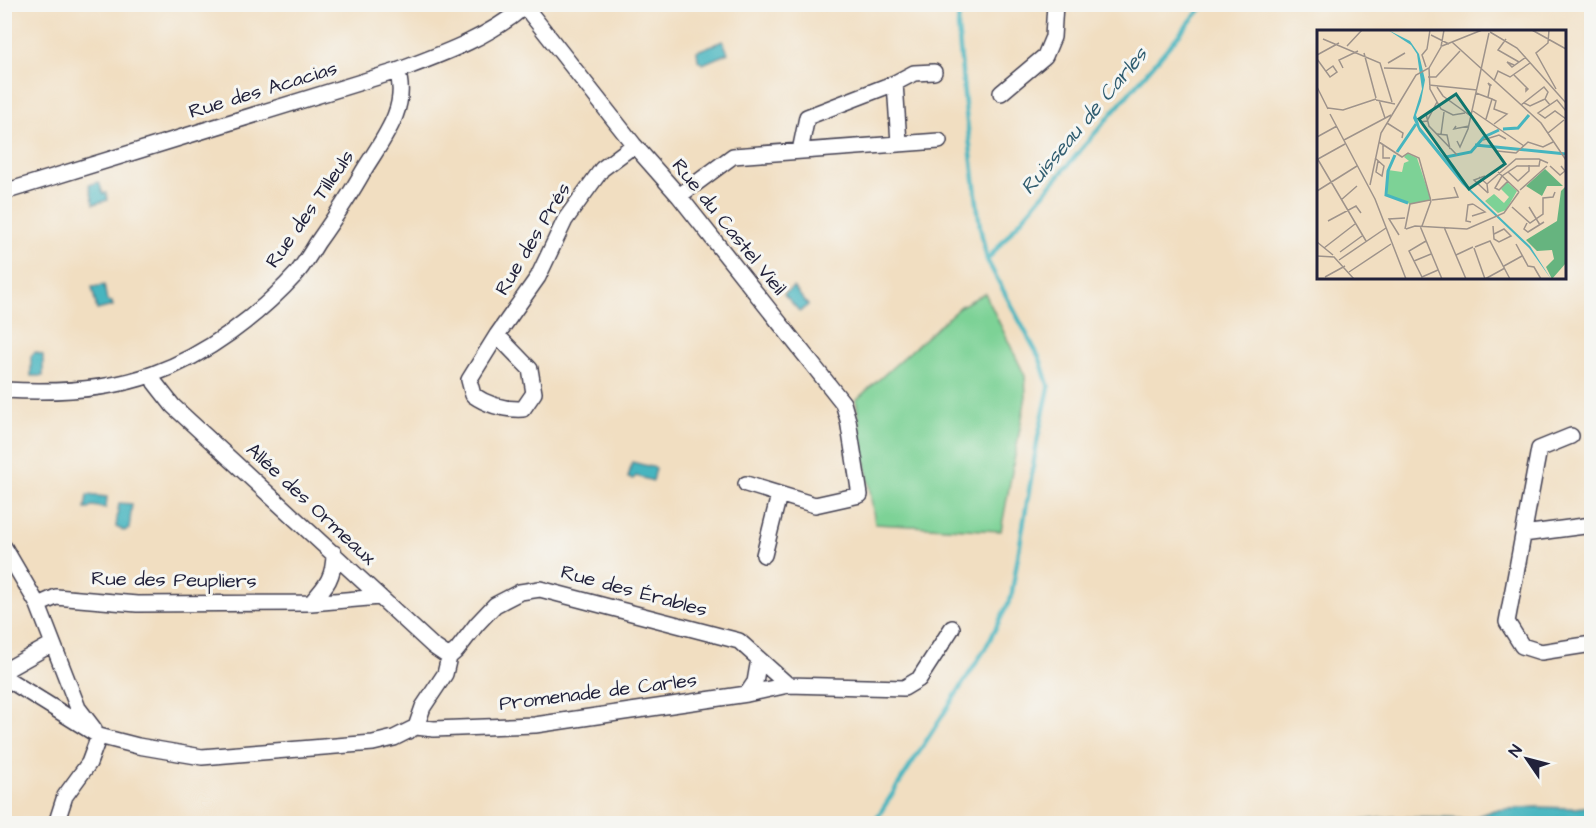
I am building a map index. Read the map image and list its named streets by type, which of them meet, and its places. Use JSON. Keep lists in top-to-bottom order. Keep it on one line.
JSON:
{"streets":{"street":["Rue des Acacias","Rue des Tilleuls","Rue du Castel Vieil","Rue des Prés","Allée des Ormeaux","Rue des Peupliers","Rue des Érables","Promenade de Carles"]},"crossings":[["Rue des Acacias","Rue des Tilleuls"],["Rue des Acacias","Rue du Castel Vieil"],["Rue des Tilleuls","Allée des Ormeaux"],["Rue du Castel Vieil","Rue des Prés"],["Allée des Ormeaux","Rue des Peupliers"],["Allée des Ormeaux","Rue des Érables"],["Rue des Érables","Promenade de Carles"]],"water":["Ruisseau de Carles"],"north":"top left"}
